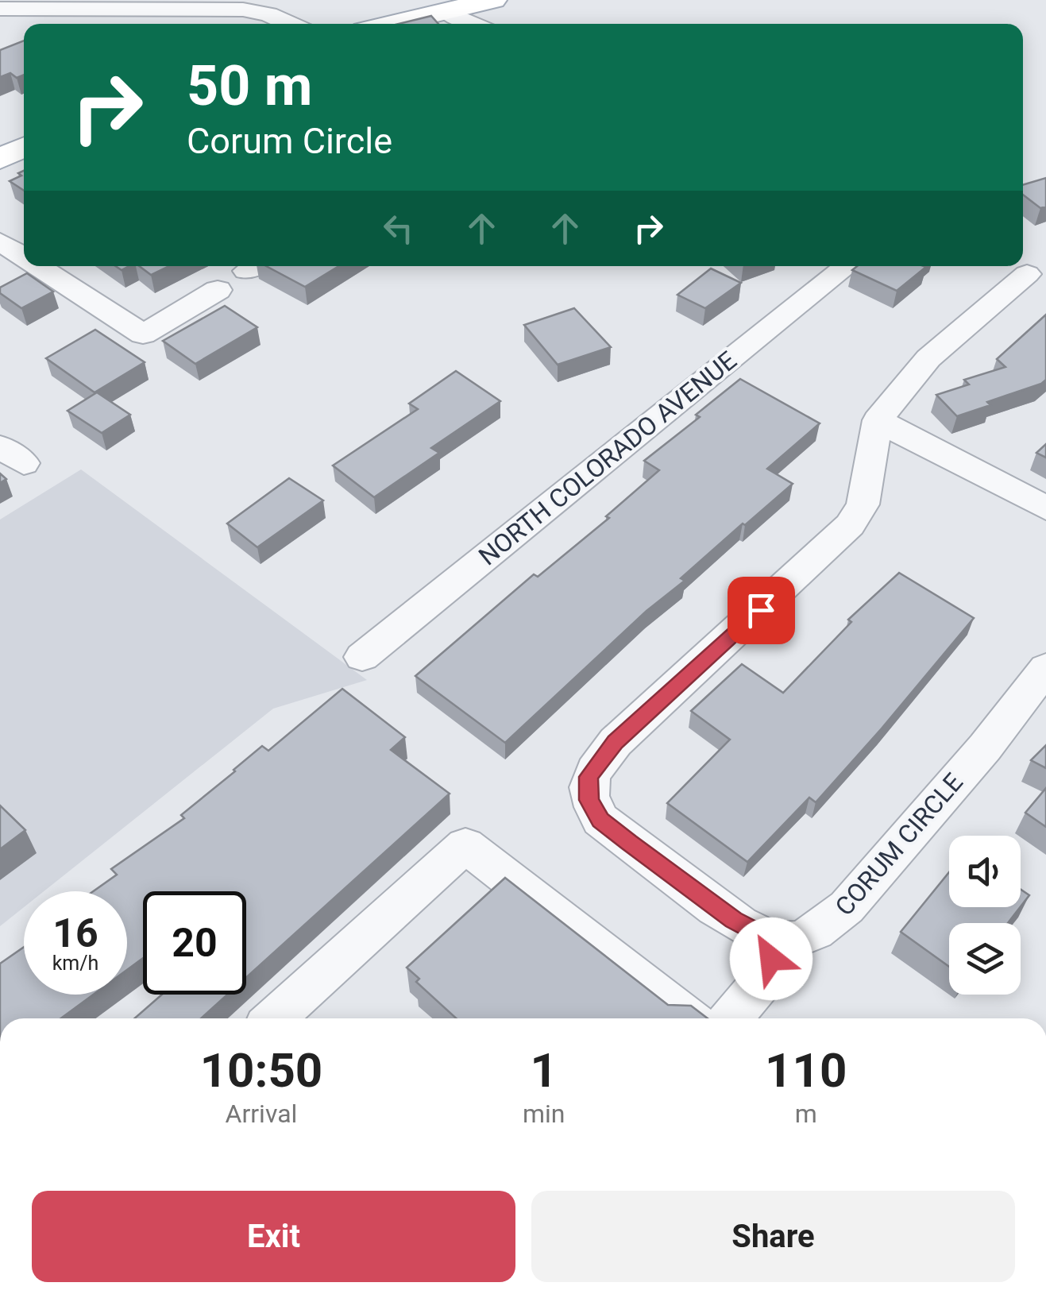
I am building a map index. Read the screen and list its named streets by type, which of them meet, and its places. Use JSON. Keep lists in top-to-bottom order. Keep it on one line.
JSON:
{"streets":{"street":["NORTH COLORADO AVENUE","CORUM CIRCLE"]},"page":{"turn":["50 m","Corum Circle"],"speed":"16 km/h","limit":"20","eta":["10:50","Arrival","1","min","110","m"],"buttons":["Exit","Share"]}}
